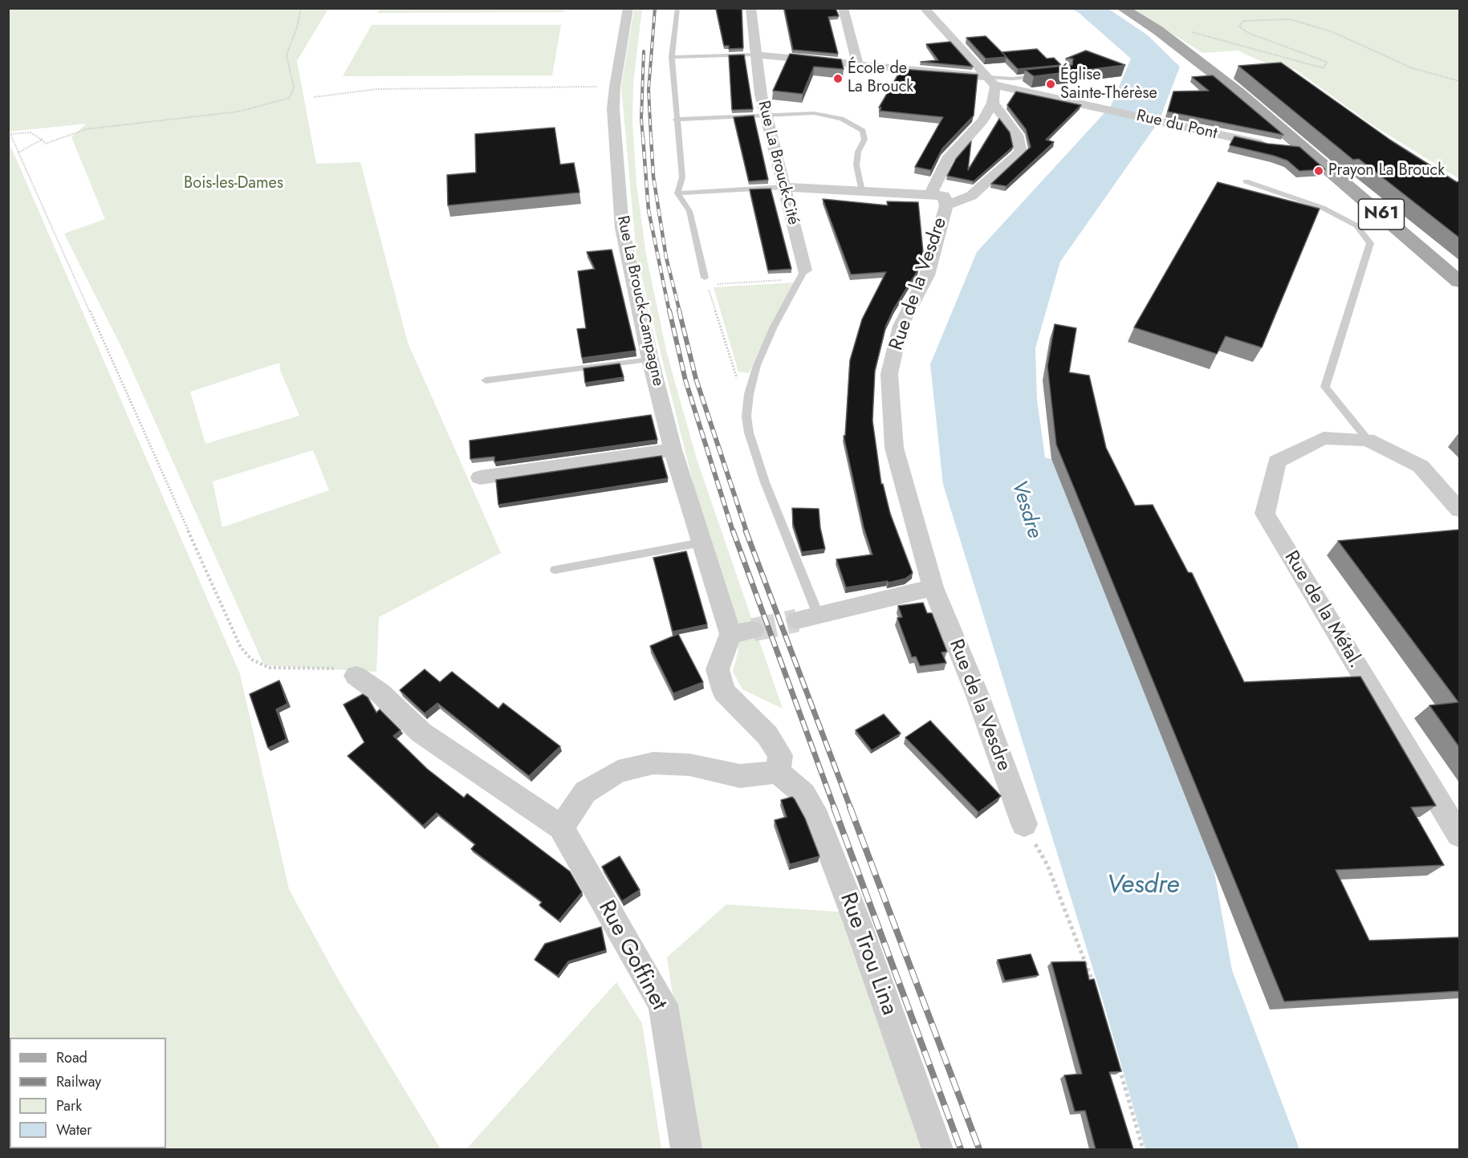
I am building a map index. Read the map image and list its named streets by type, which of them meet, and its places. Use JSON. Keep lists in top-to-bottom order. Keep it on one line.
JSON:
{"streets":{"main road":["N61"],"street":["Rue du Pont","Rue La Brouck-Cité","Rue de la Vesdre","Rue La Brouck-Campagne","Rue de la Métal.","Rue Trou Lina","Rue Goffinet"]},"crossings":[["Rue du Pont","N61"],["Rue du Pont","Rue de la Vesdre"],["Rue La Brouck-Cité","Rue de la Vesdre"],["Rue La Brouck-Campagne","Rue Trou Lina"]],"water":["Vesdre"],"parks":["Bois-les-Dames"],"places":["École de La Brouck","Église Sainte-Thérèse","Prayon La Brouck"],"legend":["Road","Railway","Park","Water"]}
